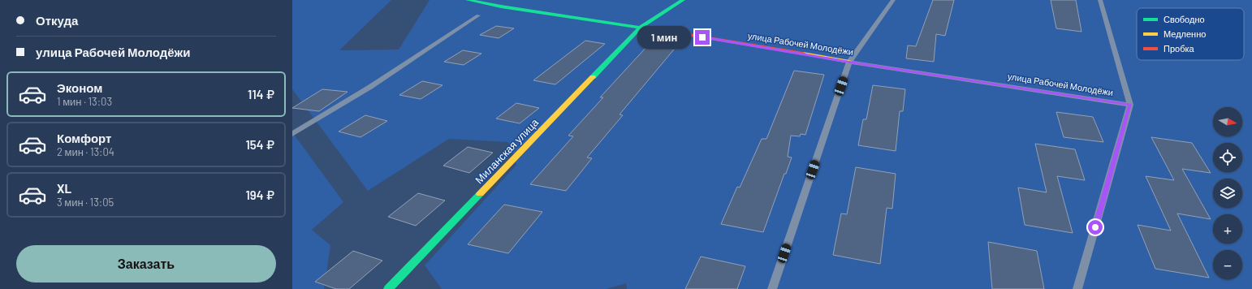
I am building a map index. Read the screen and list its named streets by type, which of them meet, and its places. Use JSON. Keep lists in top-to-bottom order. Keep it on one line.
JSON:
{"streets":{"street":["улица Рабочей Молодёжи","Миланская улица"]},"crossings":[["улица Рабочей Молодёжи","Миланская улица"]],"legend":["Свободно","Медленно","Пробка"],"north":"right","page":{"banner":["Откуда","улица Рабочей Молодёжи"],"bubble":"1 мин","list":[{"name":"Эконом","note":"1 мин · 13:03","value":"114 ₽"},{"name":"Комфорт","note":"2 мин · 13:04","value":"154 ₽"},{"name":"XL","note":"3 мин · 13:05","value":"194 ₽"}],"map_buttons":["+","−"],"buttons":"Заказать"}}
